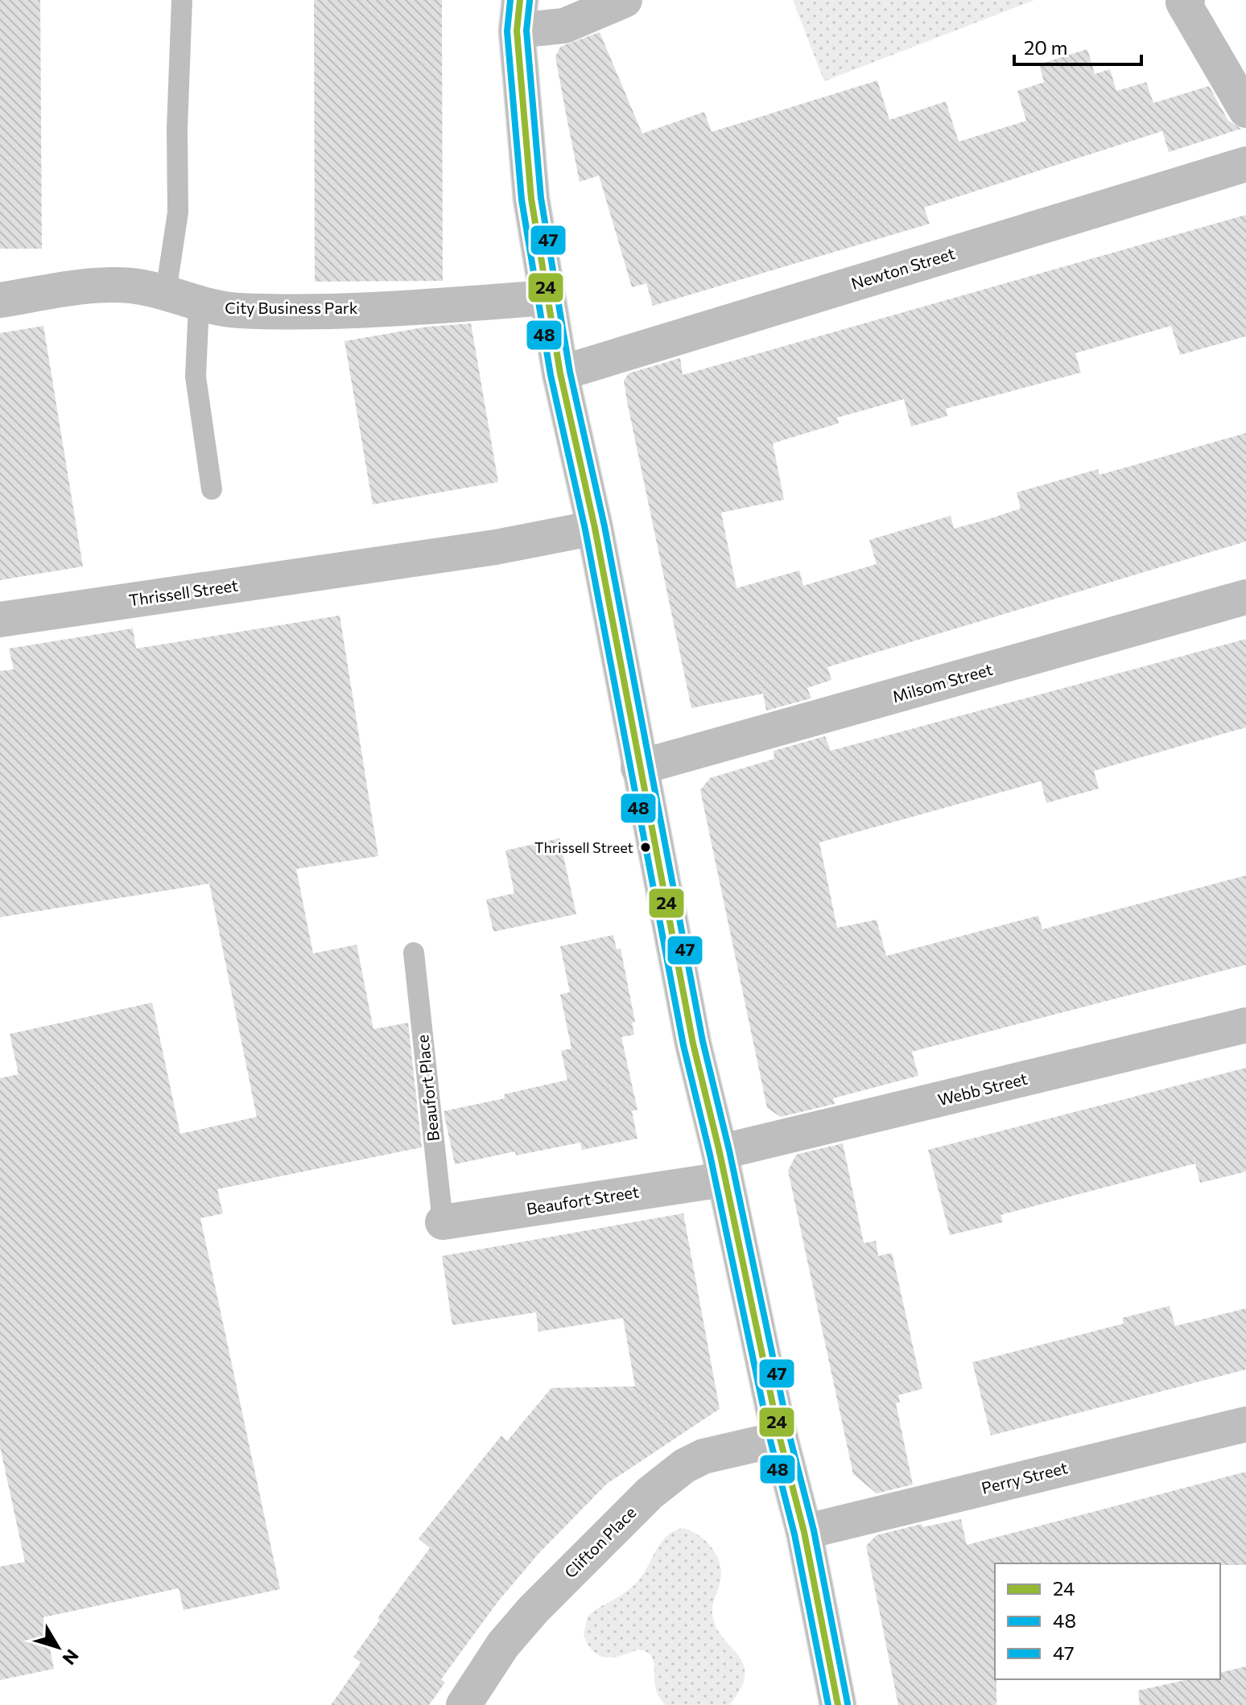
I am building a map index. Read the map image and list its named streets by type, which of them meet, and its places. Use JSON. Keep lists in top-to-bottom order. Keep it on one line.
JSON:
{"streets":{"street":["Newton Street","City Business Park","Thrissell Street","Milsom Street","Webb Street","Beaufort Street","Perry Street","Clifton Place"],"lane":["Beaufort Place"]},"crossings":[["Beaufort Place","Beaufort Street"],["Webb Street","Beaufort Street"]],"places":["Thrissell Street"],"lines":["transit line 24","transit line 48","transit line 47"],"legend":["24","48","47"],"scale_bar":"20 m","north":"bottom right"}
